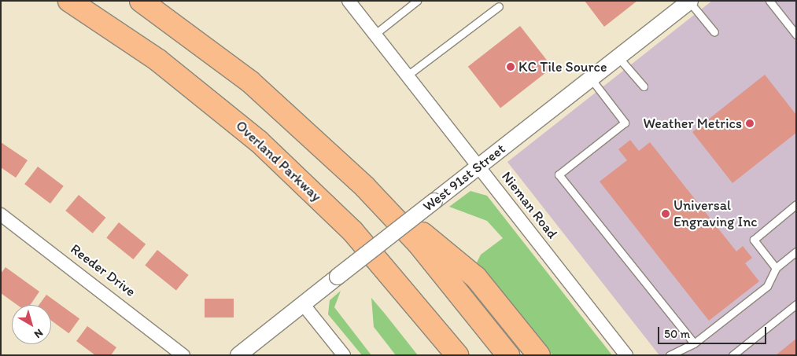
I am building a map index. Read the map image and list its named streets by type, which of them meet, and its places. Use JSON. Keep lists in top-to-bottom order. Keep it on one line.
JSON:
{"streets":{"highway":["Overland Parkway"],"street":["West 91st Street","Nieman Road","Reeder Drive"]},"crossings":[["West 91st Street","Nieman Road"]],"places":["KC Tile Source","Weather Metrics","Universal Engraving Inc"],"scale_bar":"50 m","north":"bottom right"}
